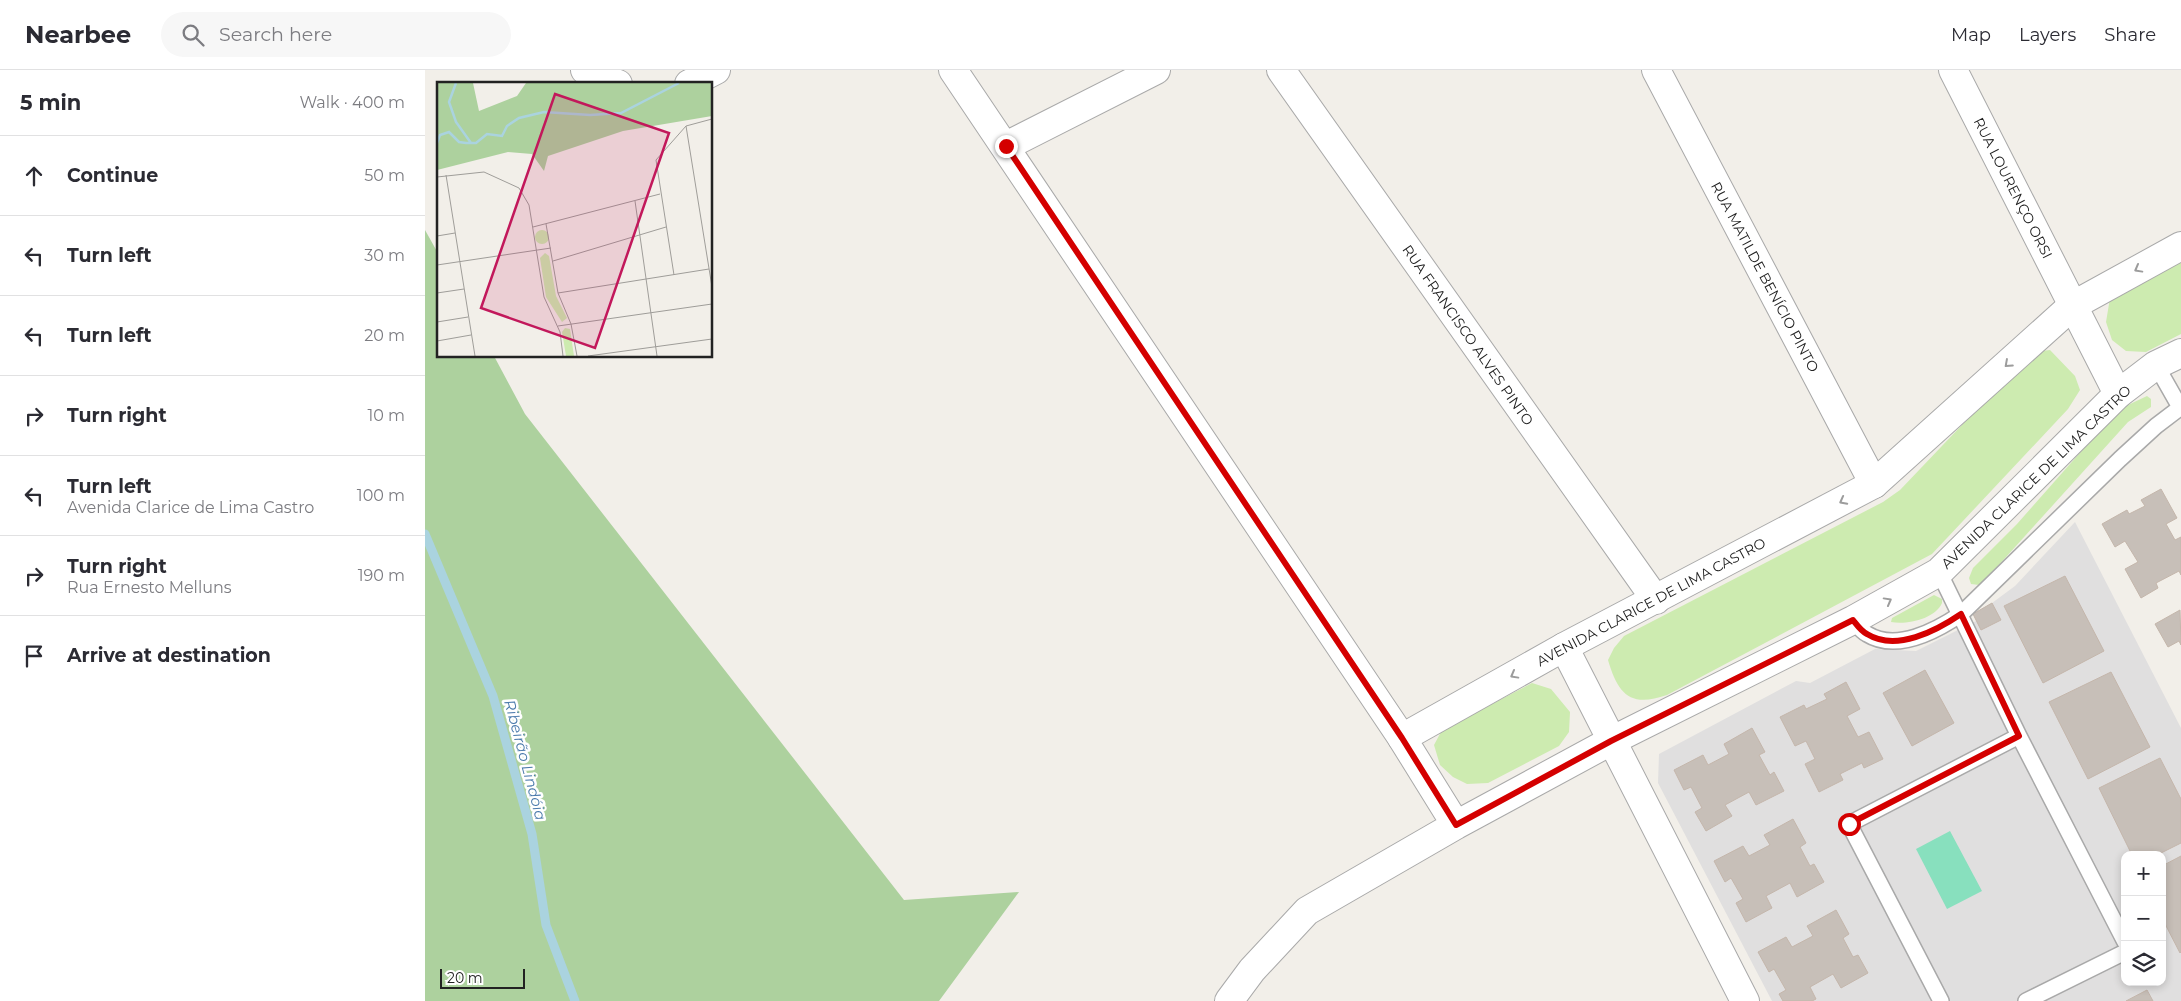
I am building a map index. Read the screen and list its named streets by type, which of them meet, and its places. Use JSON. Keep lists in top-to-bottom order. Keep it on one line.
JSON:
{"streets":{"street":["RUA LOURENÇO ORSI","RUA MATILDE BENÍCIO PINTO","RUA FRANCISCO ALVES PINTO","AVENIDA CLARICE DE LIMA CASTRO"]},"crossings":[["RUA LOURENÇO ORSI","AVENIDA CLARICE DE LIMA CASTRO"],["RUA MATILDE BENÍCIO PINTO","AVENIDA CLARICE DE LIMA CASTRO"],["RUA FRANCISCO ALVES PINTO","AVENIDA CLARICE DE LIMA CASTRO"]],"water":["Ribeirão Lindóia"],"scale_bar":"20 m","page":{"header":"Nearbee","search":"Search here","nav":["Map","Layers","Share"],"heading":["5 min","Walk · 400 m"],"list":[["Continue","50 m"],["Turn left","30 m"],["Turn left","20 m"],["Turn right","10 m"],["Turn left","Avenida Clarice de Lima Castro","100 m"],["Turn right","Rua Ernesto Melluns","190 m"],"Arrive at destination"],"map_buttons":["+","−"],"scale":"20 m"}}
